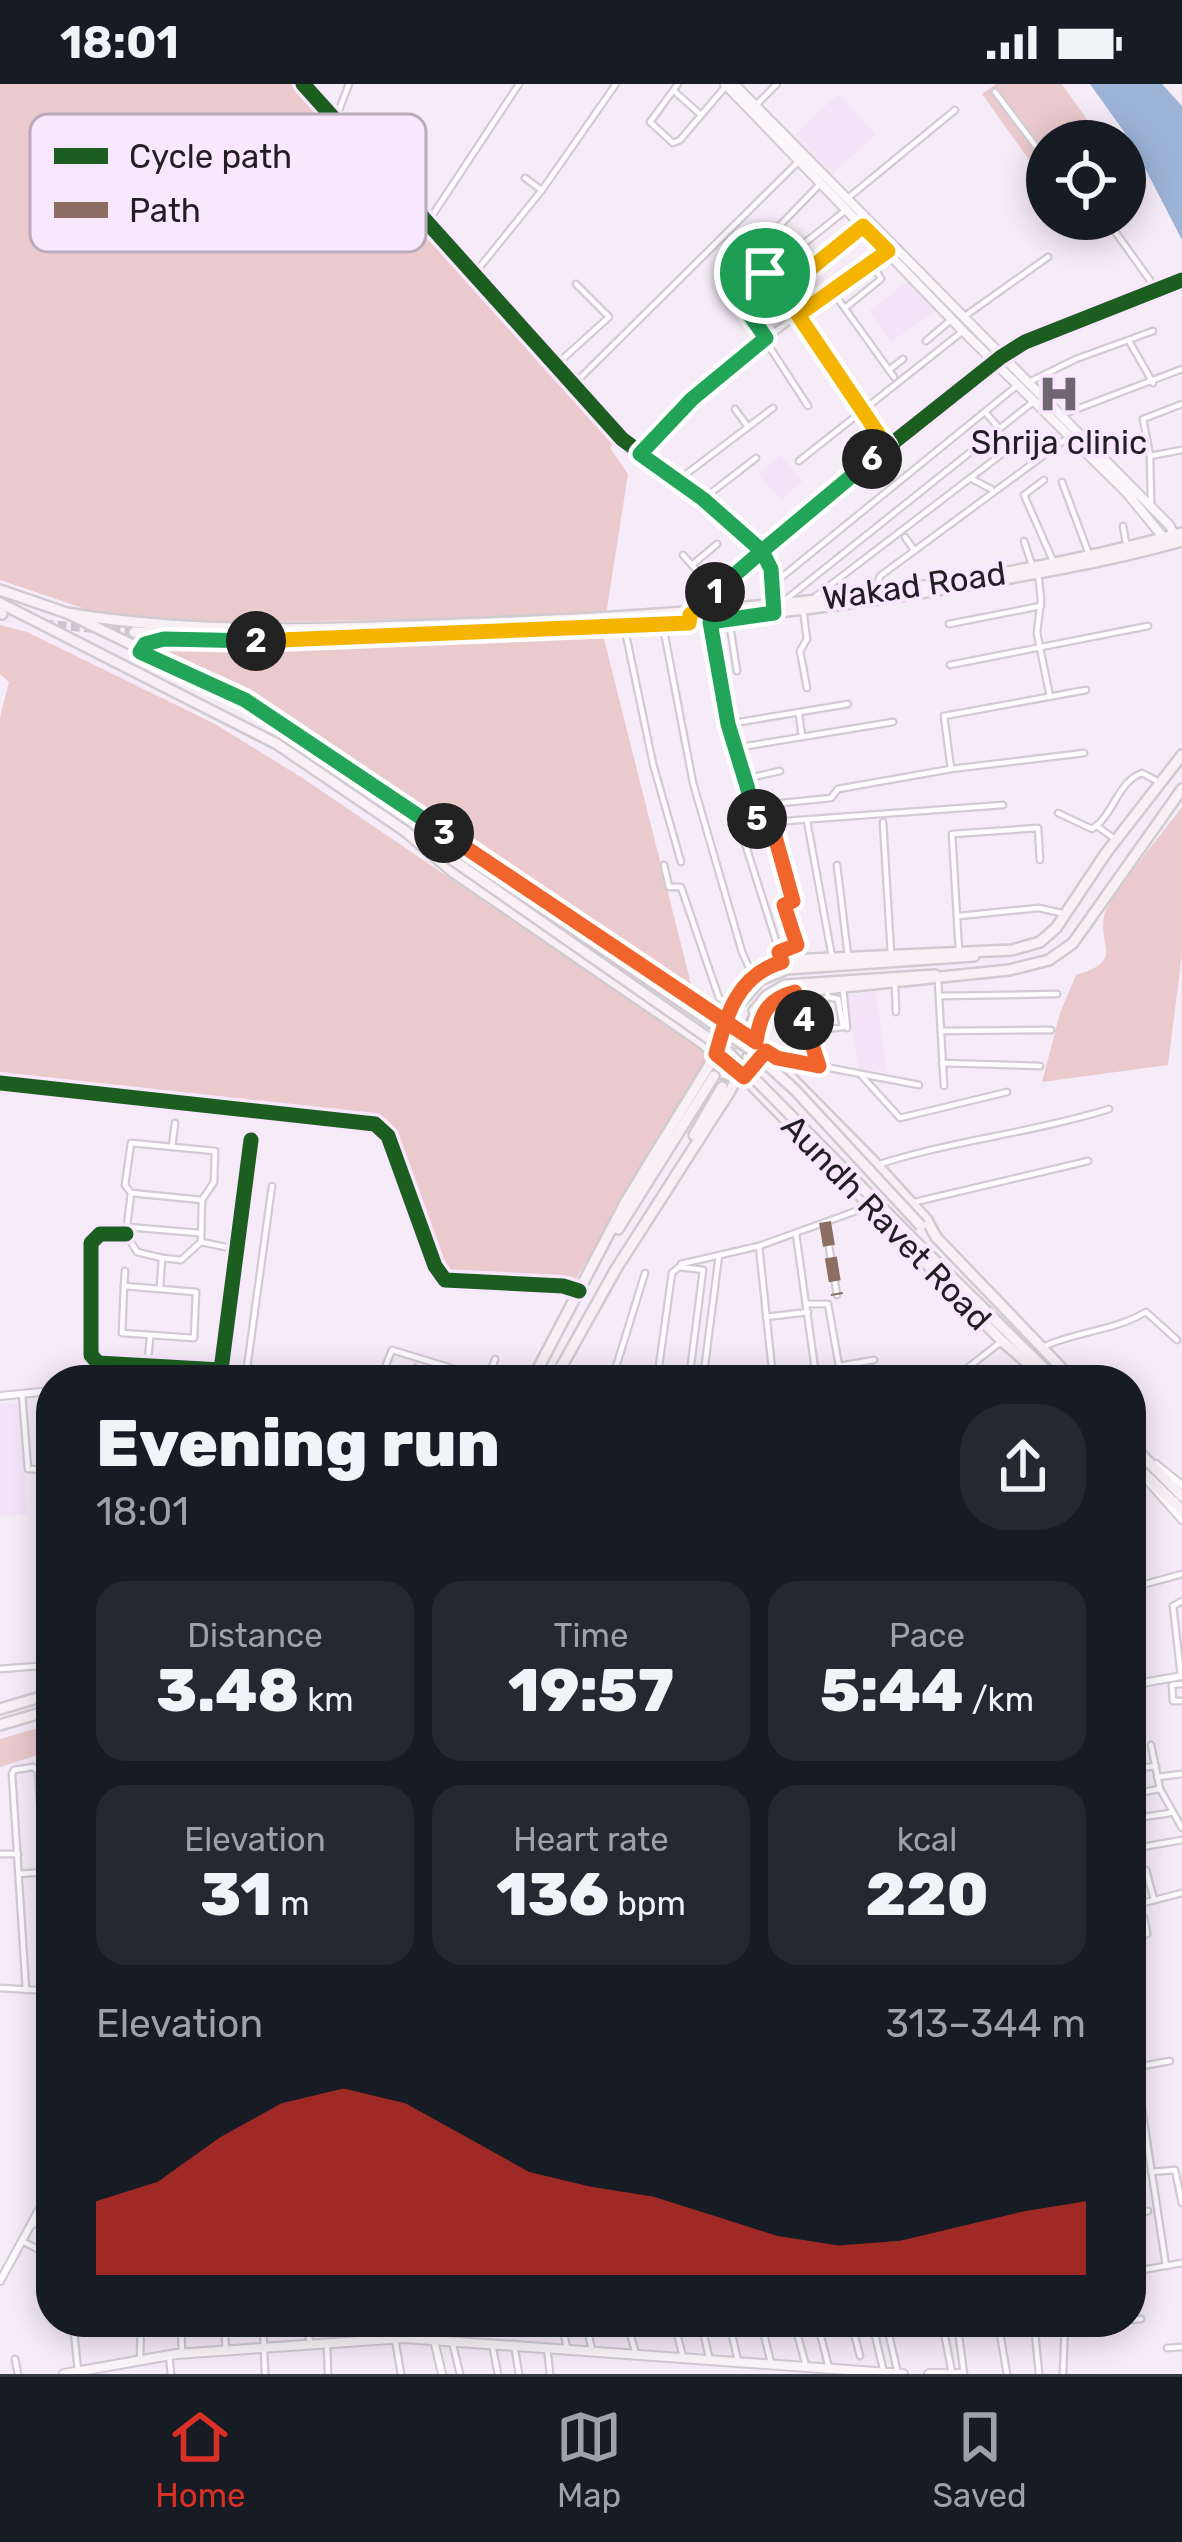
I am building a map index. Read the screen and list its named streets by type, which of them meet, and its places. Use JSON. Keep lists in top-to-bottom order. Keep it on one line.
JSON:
{"streets":{"main road":["Wakad Road","Aundh Ravet Road"]},"places":{"hospital":["Shrija clinic"]},"legend":["Cycle path","Path"],"page":{"status":"18:01","pins":["6","1","2","5","3","4"],"heading":["Evening run","18:01"],"stats":[["Distance","3.48 km"],["Time","19:57"],["Pace","5:44 /km"],["Elevation","31 m"],["Heart rate","136 bpm"],["kcal","220"]],"chart":["Elevation","313–344 m"],"tabs":["Home","Map","Saved"]}}
